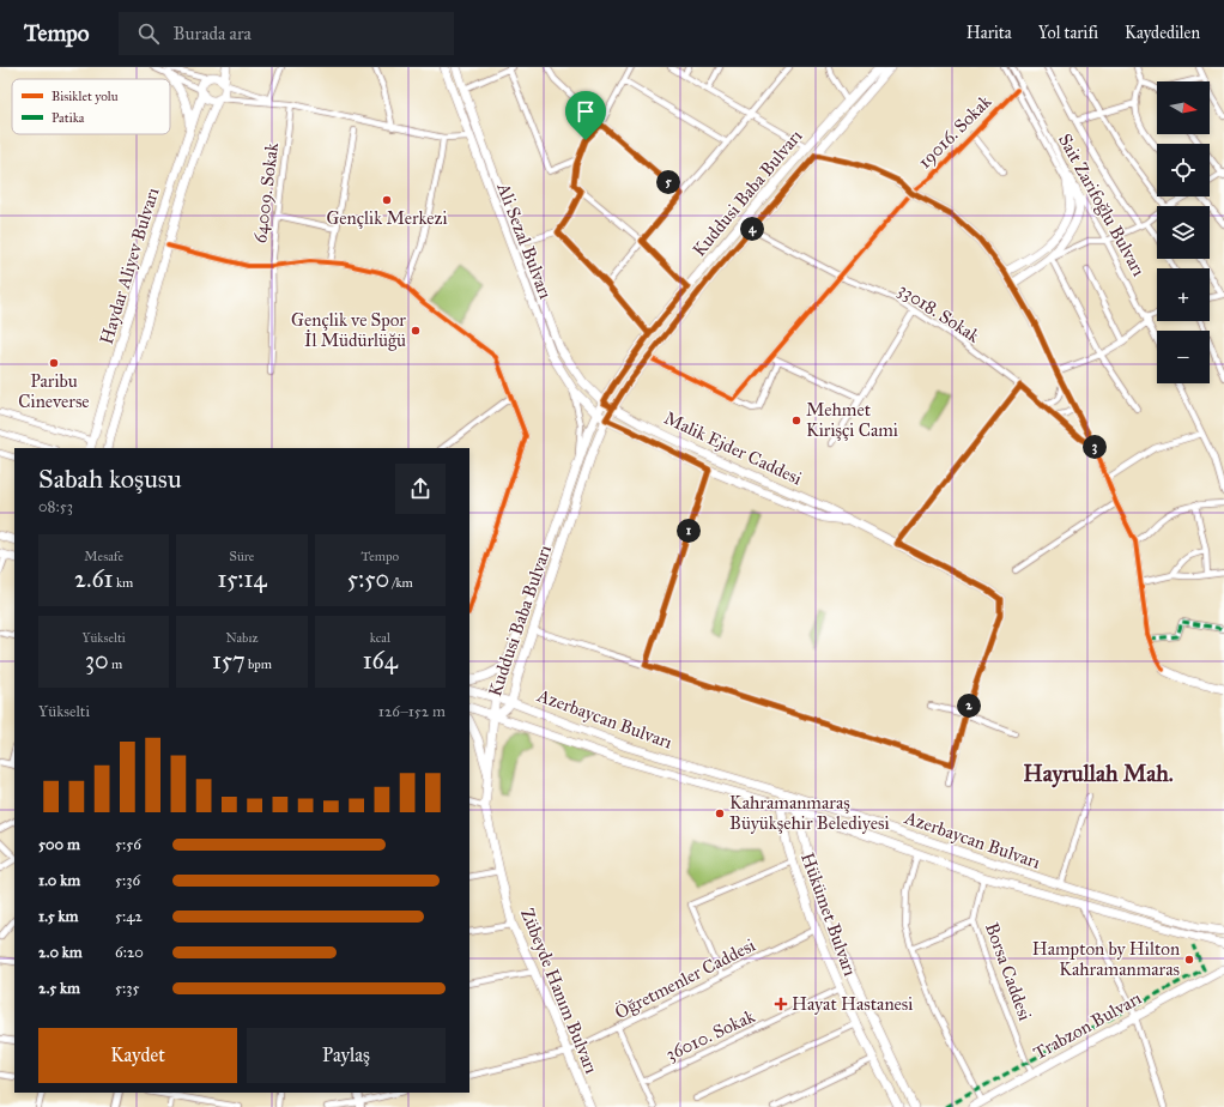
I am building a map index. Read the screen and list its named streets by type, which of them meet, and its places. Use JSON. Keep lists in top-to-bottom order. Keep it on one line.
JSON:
{"streets":{"main road":["Kuddusi Baba Bulvarı","Ali Sezal Bulvarı","Haydar Aliyev Bulvarı","Malik Ejder Caddesi","Azerbaycan Bulvarı","Hükümet Bulvarı","Zübeyde Hanım Bulvarı","Trabzon Bulvarı"],"street":["19016. Sokak","64009. Sokak","Sait Zarifoğlu Bulvarı","33018. Sokak","Borsa Caddesi","Öğretmenler Caddesi","36010. Sokak"]},"crossings":[["19016. Sokak","Sait Zarifoğlu Bulvarı"],["19016. Sokak","33018. Sokak"],["Kuddusi Baba Bulvarı","Ali Sezal Bulvarı"],["Kuddusi Baba Bulvarı","33018. Sokak"],["Kuddusi Baba Bulvarı","Malik Ejder Caddesi"],["Kuddusi Baba Bulvarı","Azerbaycan Bulvarı"],["Kuddusi Baba Bulvarı","Zübeyde Hanım Bulvarı"],["Ali Sezal Bulvarı","Malik Ejder Caddesi"],["Azerbaycan Bulvarı","Hükümet Bulvarı"],["Azerbaycan Bulvarı","Borsa Caddesi"],["Azerbaycan Bulvarı","Zübeyde Hanım Bulvarı"],["Hükümet Bulvarı","Öğretmenler Caddesi"],["Hükümet Bulvarı","36010. Sokak"],["Borsa Caddesi","Trabzon Bulvarı"],["Öğretmenler Caddesi","Zübeyde Hanım Bulvarı"]],"districts":["Hayrullah Mah."],"places":{"other":["Gençlik Merkezi","Gençlik ve Spor İl Müdürlüğü","Paribu Cineverse","Mehmet Kirişçi Cami","Kahramanmaraş Büyükşehir Belediyesi","Hampton by Hilton Kahramanmaras"],"health":["Hayat Hastanesi"]},"legend":["Bisiklet yolu","Patika"],"north":"right","page":{"header":"Tempo","search":"Burada ara","nav":["Harita","Yol tarifi","Kaydedilen"],"map_buttons":["+","−"],"pins":["5","4","3","1","2"],"heading":["Sabah koşusu","08:53"],"stats":[["Mesafe","2.61 km"],["Süre","15:14"],["Tempo","5:50 /km"],["Yükselti","30 m"],["Nabız","157 bpm"],["kcal","164"]],"chart":["Yükselti","126–152 m"],"list":[{"name":"500 m","note":"5:56"},{"name":"1.0 km","note":"5:36"},{"name":"1.5 km","note":"5:42"},{"name":"2.0 km","note":"6:20"},{"name":"2.5 km","note":"5:35"}],"buttons":["Kaydet","Paylaş"]}}
